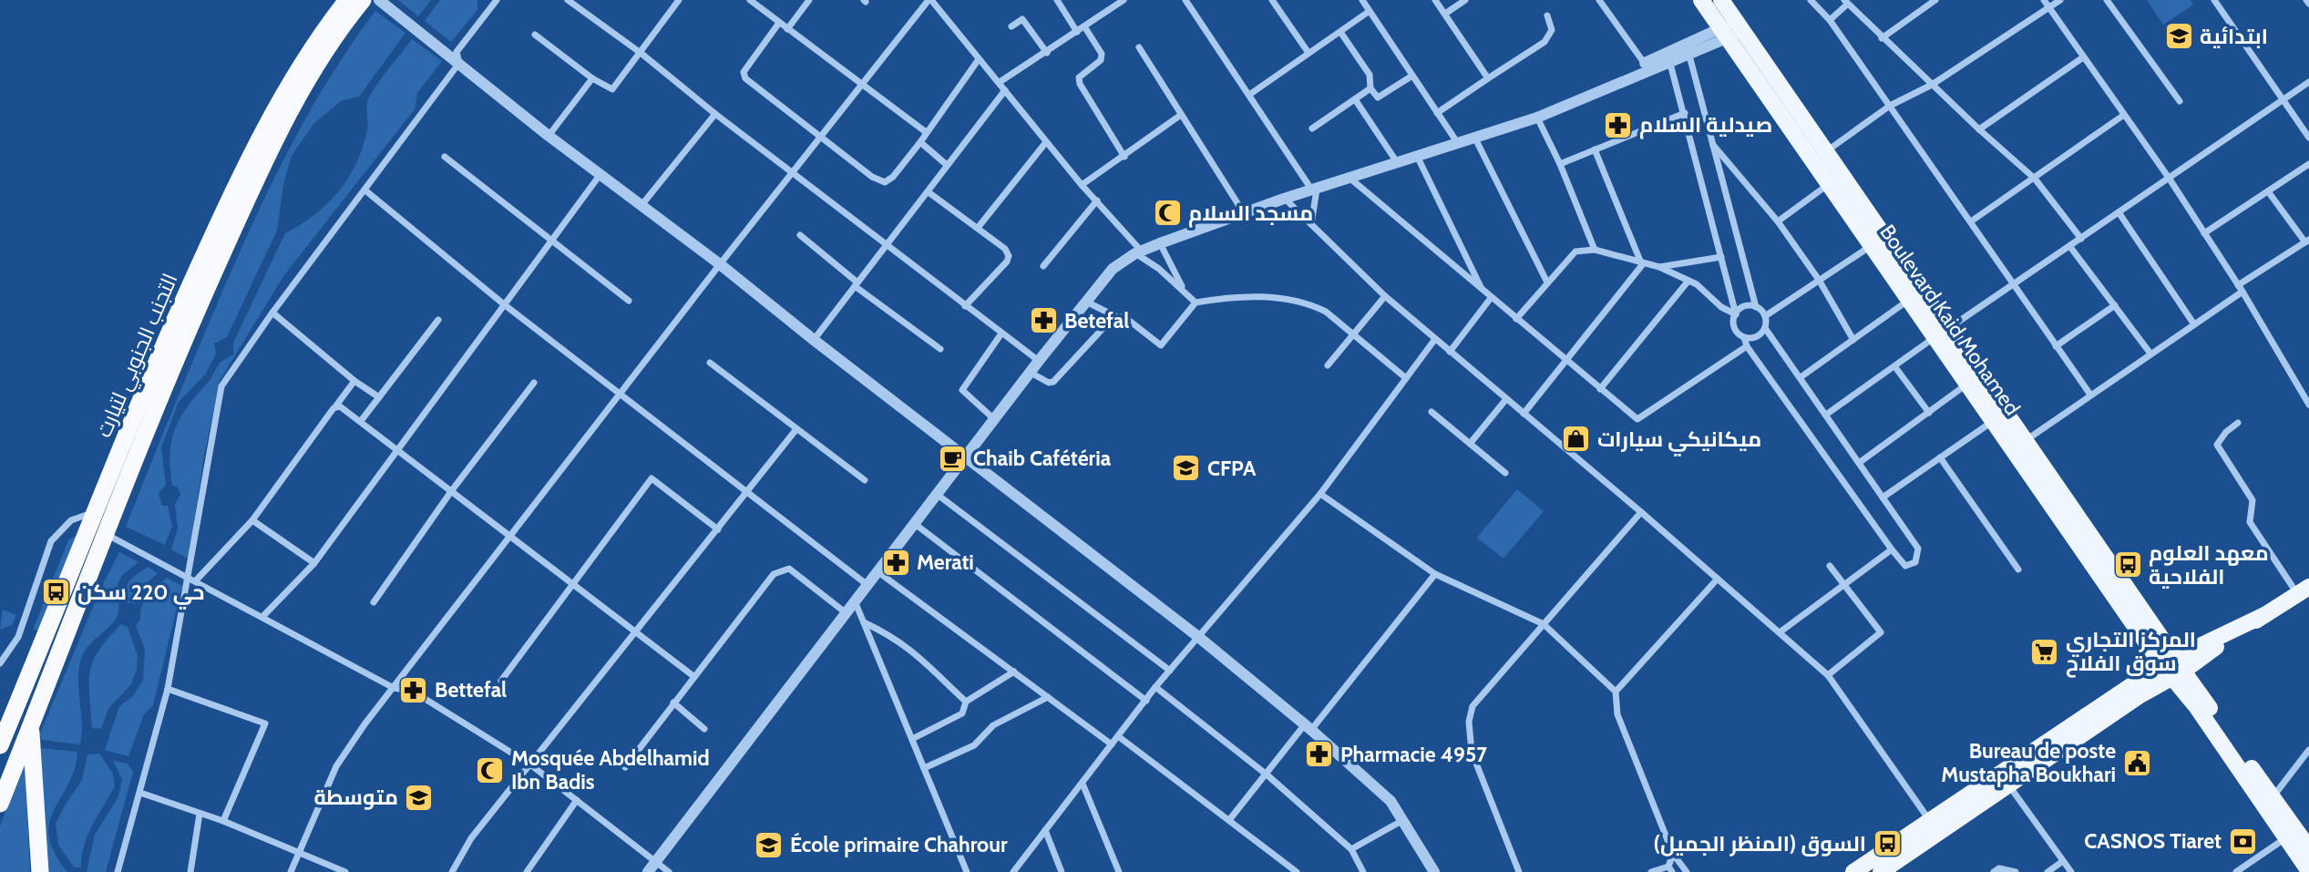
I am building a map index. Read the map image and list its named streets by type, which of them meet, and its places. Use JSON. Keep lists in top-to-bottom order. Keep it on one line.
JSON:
{"streets":{"highway":["التجنب الجنوبي لتيارت"],"main road":["Boulevard Kaid Mohamed"]},"places":{"school or university":["ابتدائية","CFPA","متوسطة","École primaire Chahrour"],"pharmacy":["صيدلية السلام","Betefal","Merati","Bettefal","Pharmacie 4957"],"mosque":["مسجد السلام","Mosquée Abdelhamid Ibn Badis"],"shop":["ميكانيكي سيارات"],"cafe":["Chaib Cafétéria"],"bus stop":["معهد العلوم الفلاحية","حي 220 سكن","السوق (المنظر الجميل)"],"supermarket":["المركز التجاري سوق الفلاح"],"public building":["Bureau de poste Mustapha Boukhari"],"bank":["CASNOS Tiaret"]}}
